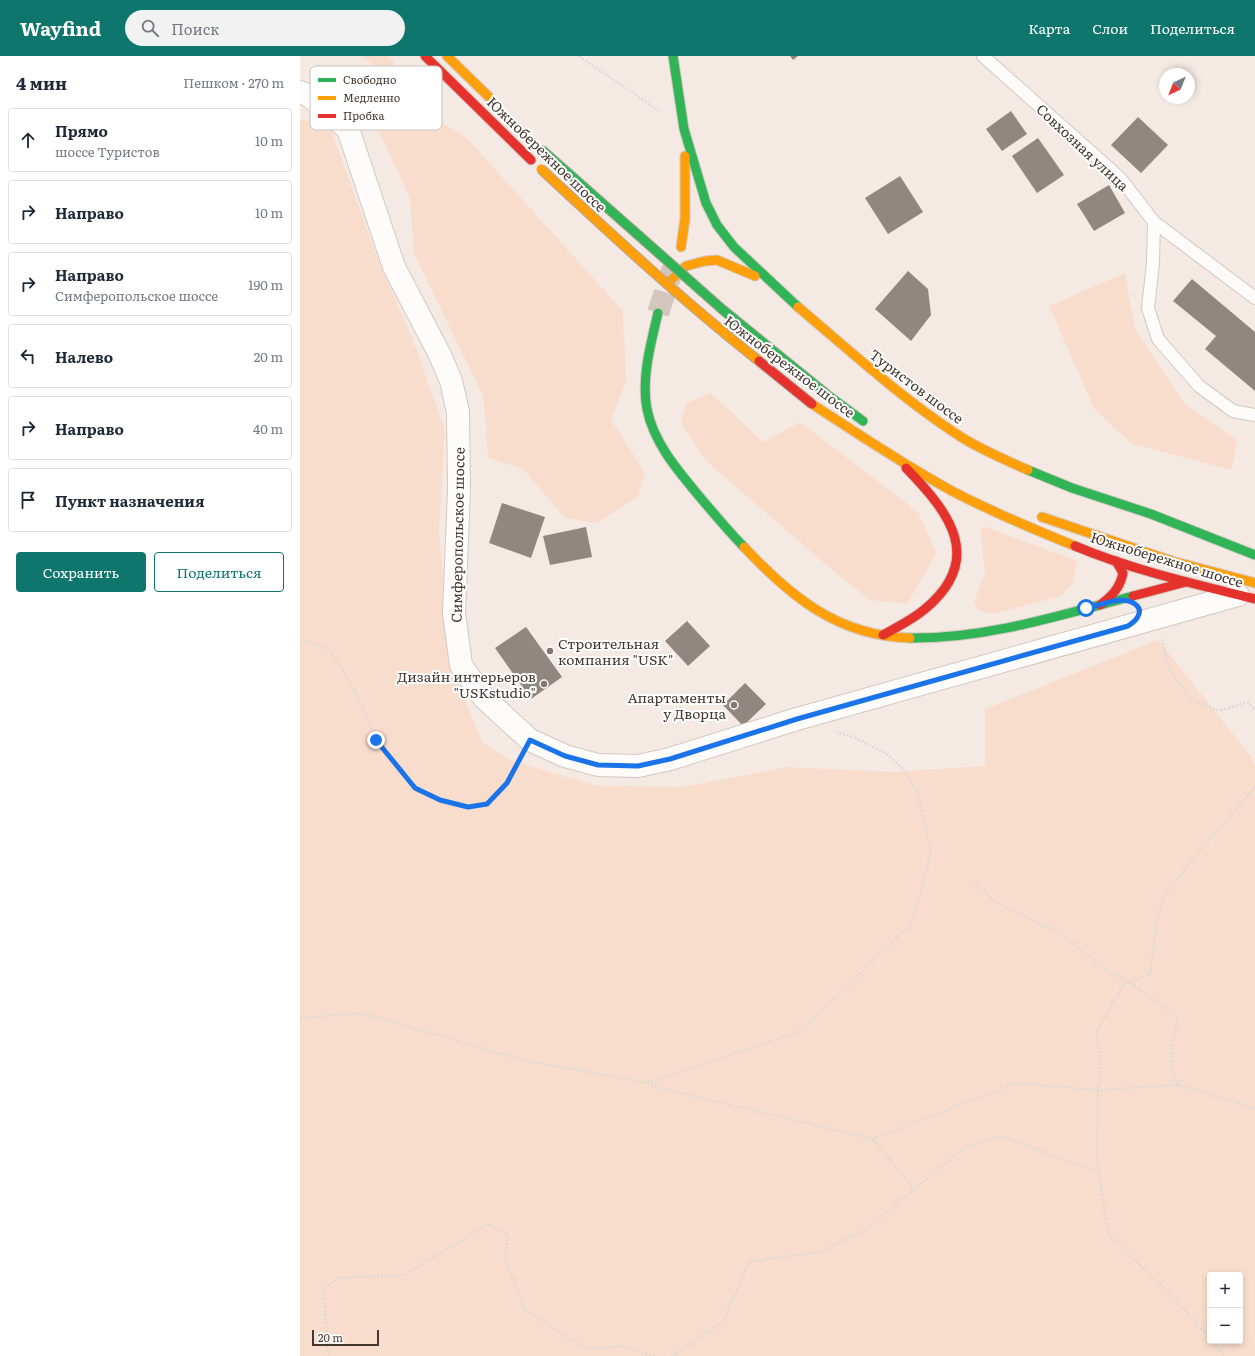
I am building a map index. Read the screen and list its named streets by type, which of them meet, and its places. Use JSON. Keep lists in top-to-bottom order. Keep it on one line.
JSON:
{"streets":{"main road":["Южнобережное шоссе","Туристов шоссе"],"street":["Симферопольское шоссе"],"lane":["Совхозная улица"]},"crossings":[["Южнобережное шоссе","Симферопольское шоссе"]],"places":["Строительная компания \"USK\"","Дизайн интерьеров \"USKstudio\"","Апартаменты у Дворца"],"legend":["Свободно","Медленно","Пробка"],"scale_bar":"20 m","north":"bottom left","page":{"header":"Wayfind","search":"Поиск","nav":["Карта","Слои","Поделиться"],"heading":["4 мин","Пешком · 270 m"],"list":[["Прямо","шоссе Туристов","10 m"],["Направо","10 m"],["Направо","Симферопольское шоссе","190 m"],["Налево","20 m"],["Направо","40 m"],"Пункт назначения"],"buttons":["Сохранить","Поделиться"],"map_buttons":["+","−"],"scale":"20 m"}}
